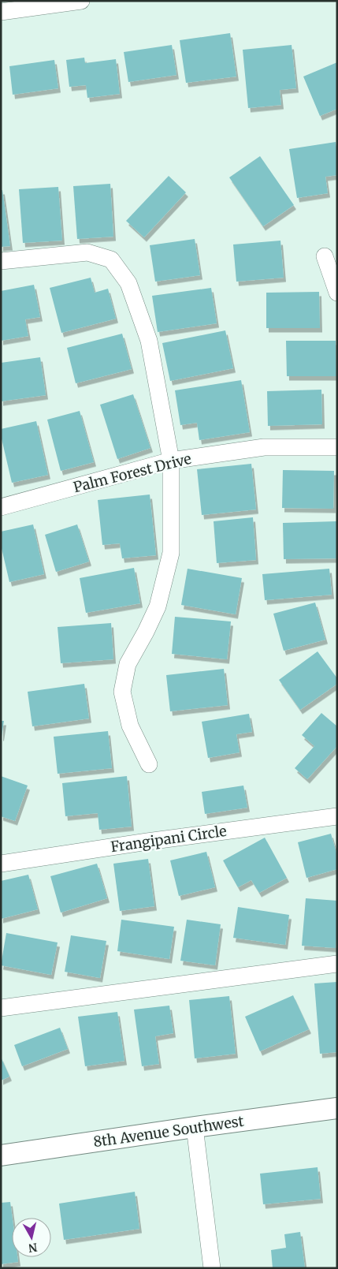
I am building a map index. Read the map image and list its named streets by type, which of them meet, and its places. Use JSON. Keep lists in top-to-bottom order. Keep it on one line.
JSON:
{"streets":{"street":["Palm Forest Drive","Frangipani Circle","8th Avenue Southwest"]},"north":"bottom"}
